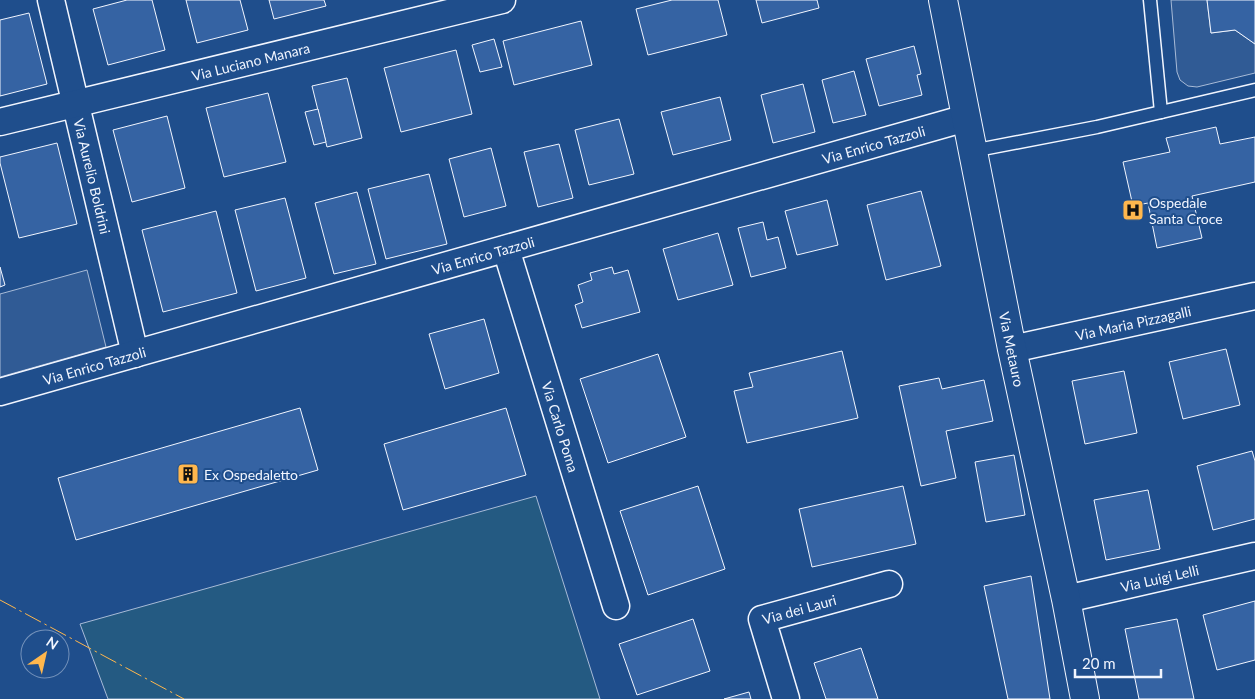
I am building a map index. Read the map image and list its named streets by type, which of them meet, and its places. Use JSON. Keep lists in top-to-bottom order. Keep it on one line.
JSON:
{"streets":{"street":["Via Luciano Manara","Via Enrico Tazzoli","Via Aurelio Boldrini","Via Maria Pizzagalli","Via Metauro","Via Carlo Poma","Via Luigi Lelli","Via dei Lauri"]},"crossings":[["Via Luciano Manara","Via Aurelio Boldrini"],["Via Enrico Tazzoli","Via Aurelio Boldrini"],["Via Enrico Tazzoli","Via Metauro"],["Via Enrico Tazzoli","Via Carlo Poma"],["Via Maria Pizzagalli","Via Metauro"],["Via Metauro","Via Luigi Lelli"]],"places":{"hospital":["Ospedale Santa Croce"],"building":["Ex Ospedaletto"]},"scale_bar":"20 m","north":"top right"}
